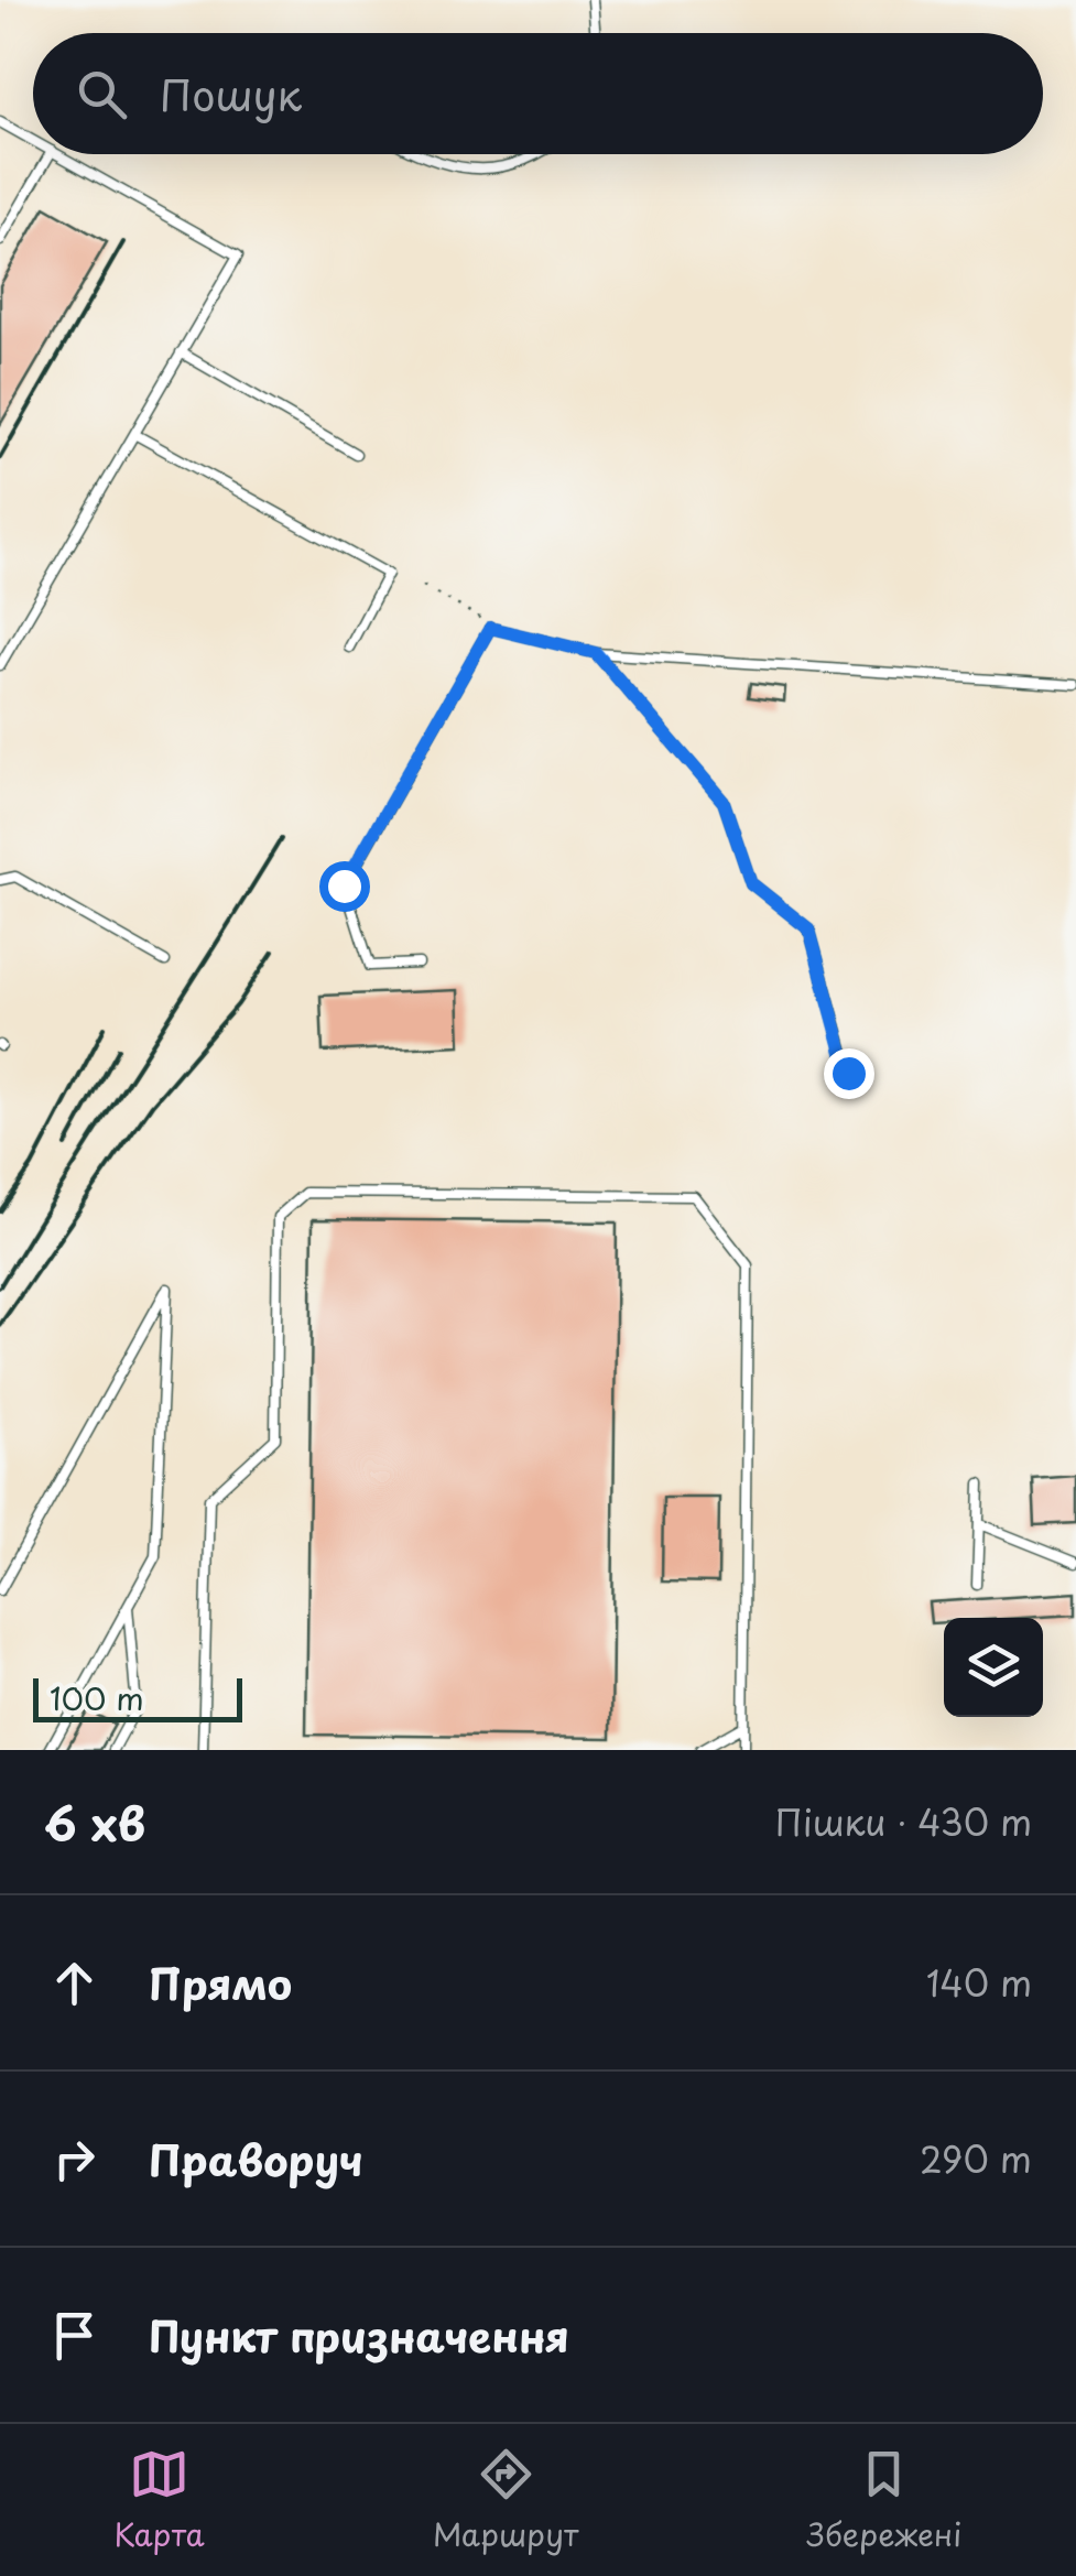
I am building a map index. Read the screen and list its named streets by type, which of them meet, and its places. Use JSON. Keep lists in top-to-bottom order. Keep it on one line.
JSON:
{"scale_bar":"100 m","page":{"search":"Пошук","scale":"100 m","heading":["6 хв","Пішки · 430 m"],"list":[["Прямо","140 m"],["Праворуч","290 m"],"Пункт призначення"],"nav":["Карта","Маршрут","Збережені"]}}
